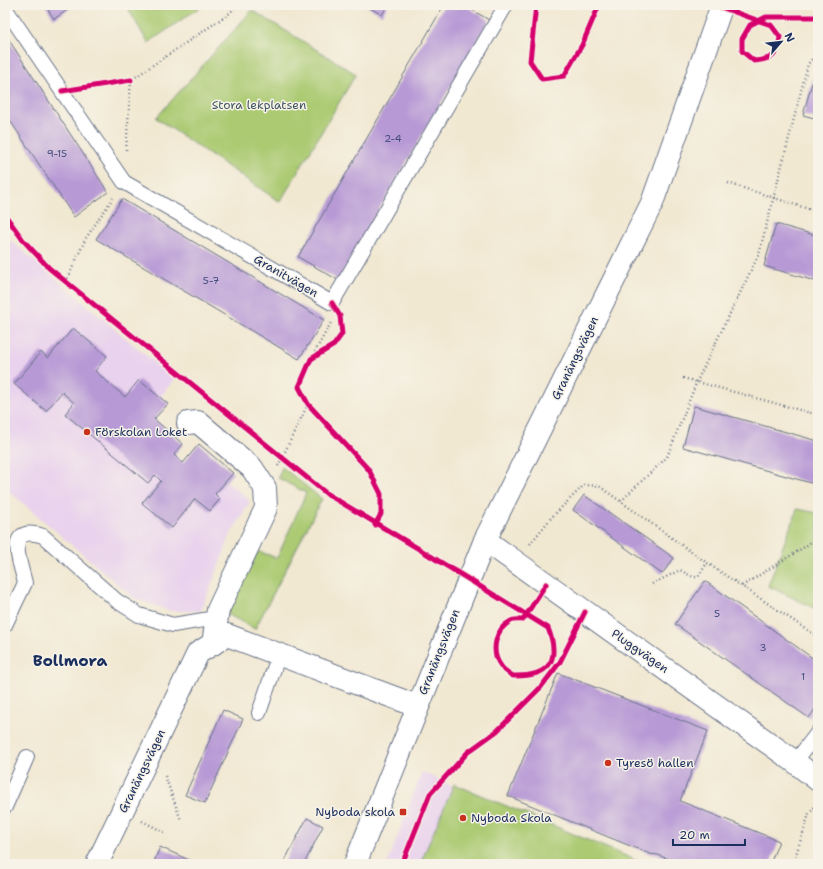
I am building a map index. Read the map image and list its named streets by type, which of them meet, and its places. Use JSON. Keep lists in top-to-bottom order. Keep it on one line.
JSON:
{"streets":{"street":["Granängsvägen","Pluggvägen"],"lane":["Granitvägen"]},"crossings":[["Granängsvägen","Pluggvägen"]],"districts":["Bollmora"],"parks":["Stora lekplatsen"],"places":{"other":["Förskolan Loket","Tyresö hallen","Nyboda Skola"],"transit":["Nyboda skola"]},"house_numbers":["2-4","9-15","5-7","5","3","1"],"scale_bar":"20 m","north":"top right"}
